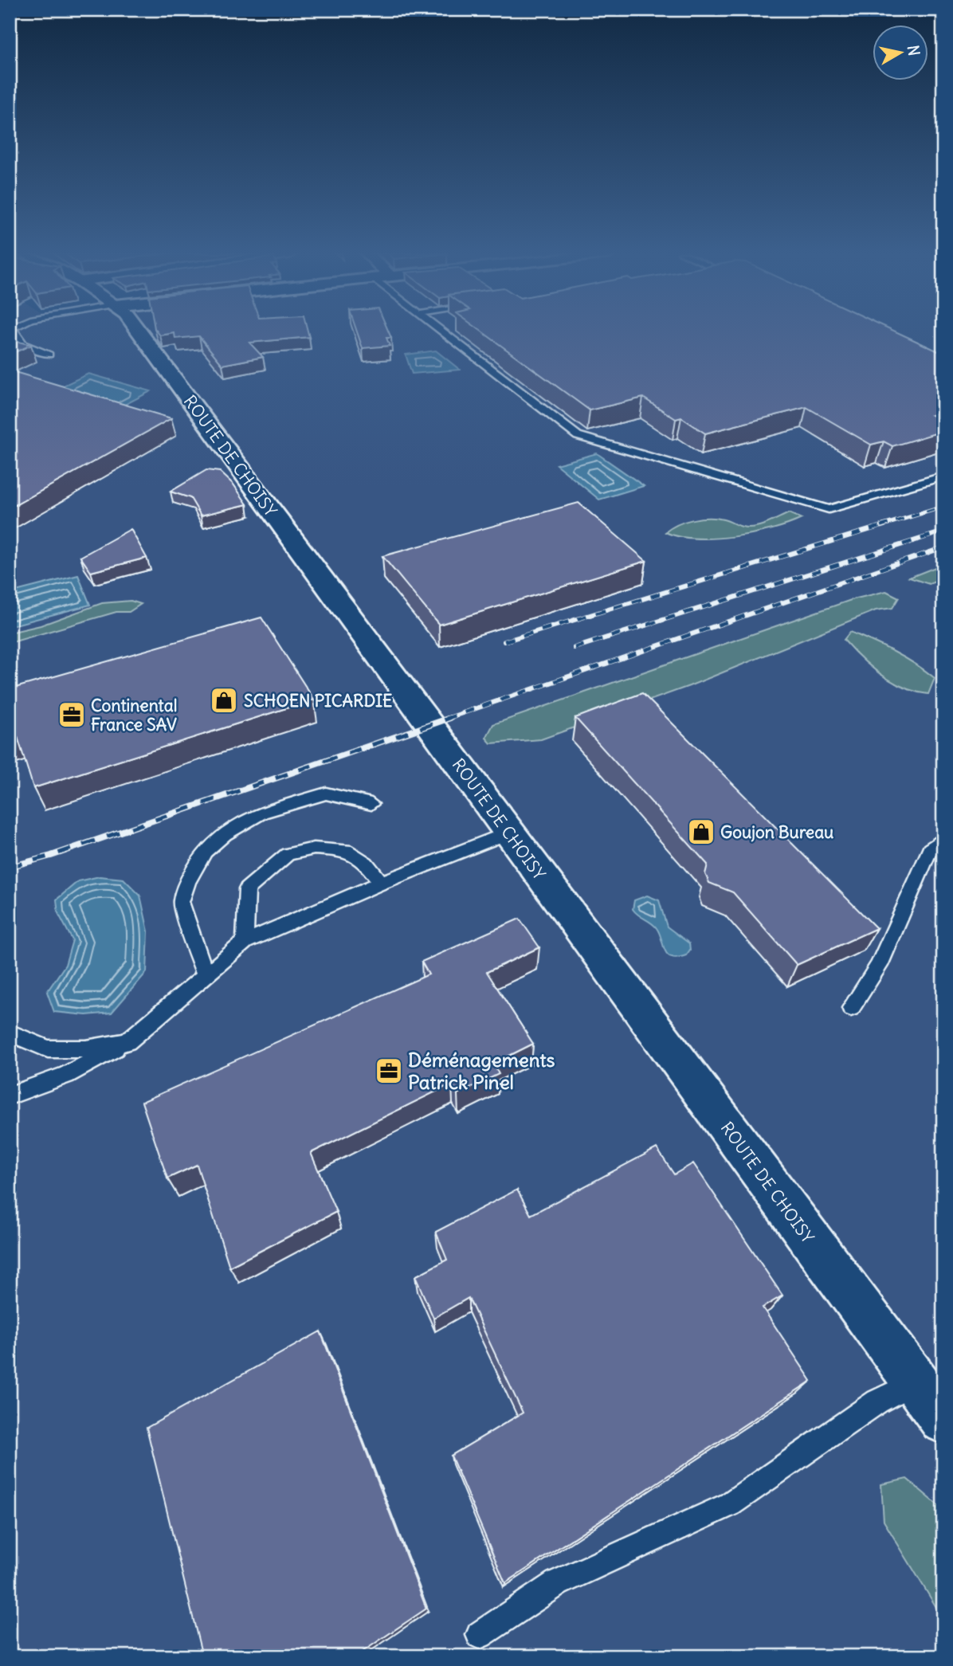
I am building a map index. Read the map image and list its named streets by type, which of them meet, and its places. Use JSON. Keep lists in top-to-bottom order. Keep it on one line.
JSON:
{"streets":{"street":["ROUTE DE CHOISY"]},"places":{"shop":["SCHOEN PICARDIE","Goujon Bureau"],"office":["Continental France SAV","Déménagements Patrick Pinel"]},"north":"right"}
